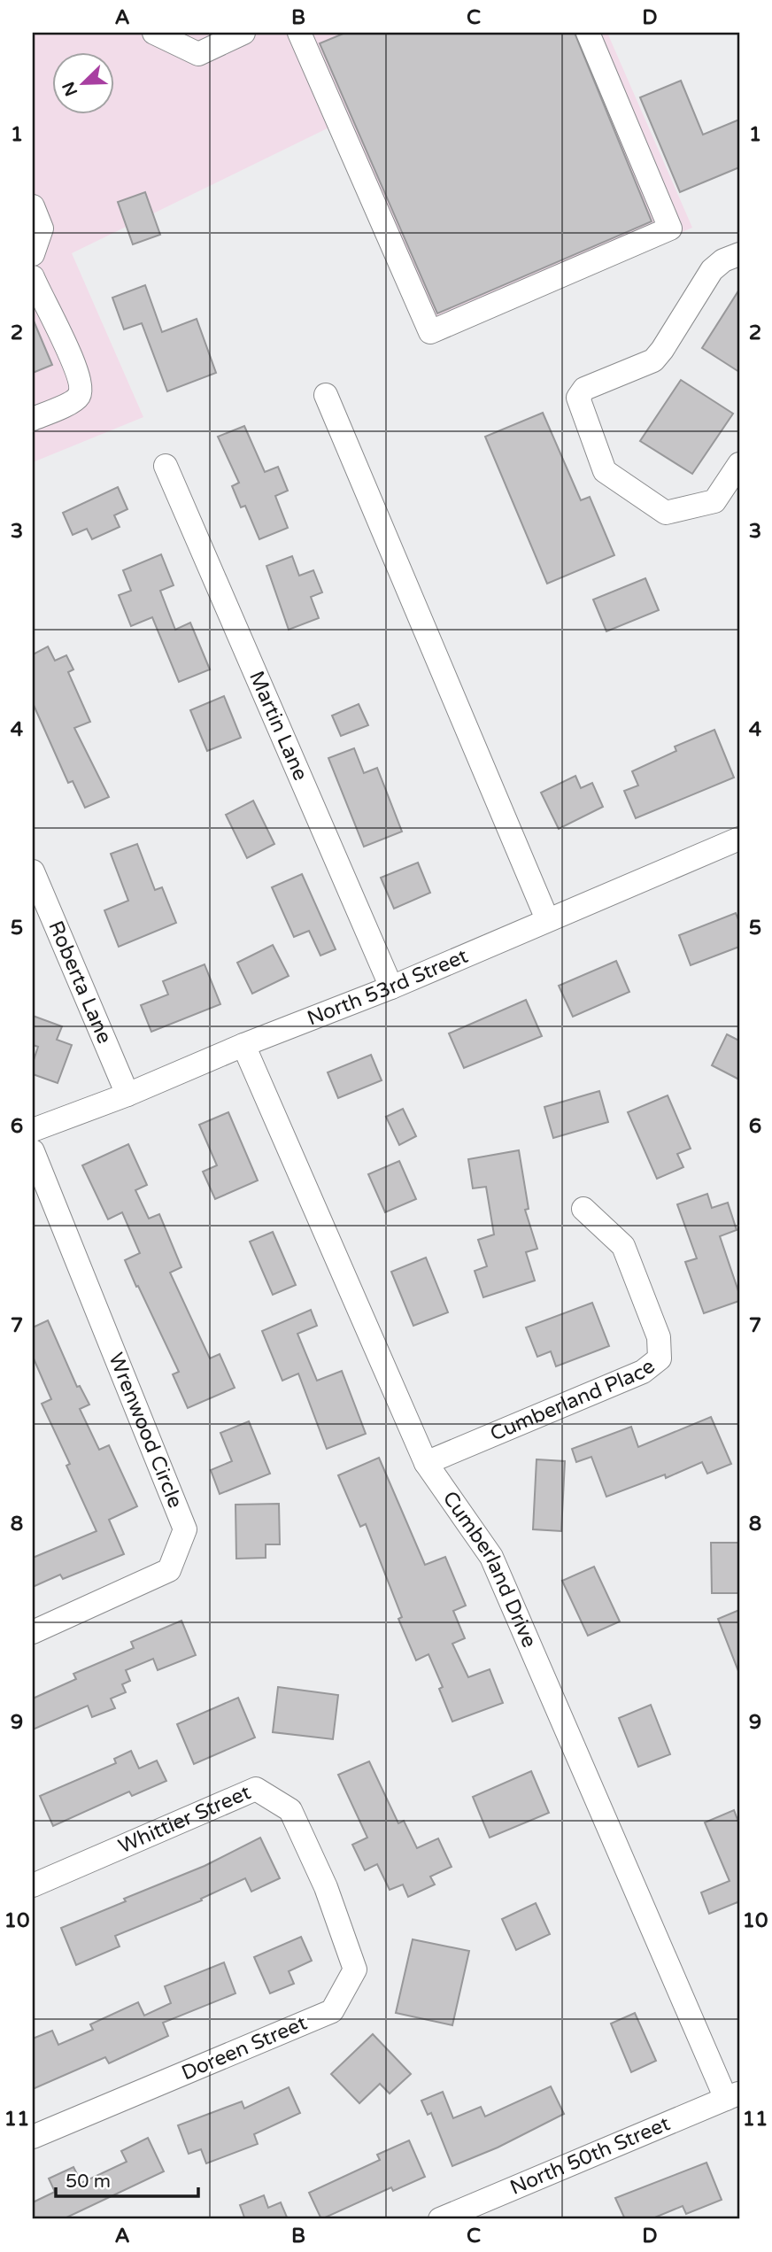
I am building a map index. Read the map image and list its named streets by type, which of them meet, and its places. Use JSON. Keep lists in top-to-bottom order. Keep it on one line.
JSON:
{"streets":{"street":["Martin Lane","Roberta Lane","North 53rd Street","Cumberland Place","Wrenwood Circle","Cumberland Drive","Whittier Street","Doreen Street","North 50th Street"]},"crossings":[["Martin Lane","North 53rd Street"],["Roberta Lane","North 53rd Street"],["North 53rd Street","Cumberland Drive"],["Cumberland Place","Cumberland Drive"],["Cumberland Drive","North 50th Street"],["Whittier Street","Doreen Street"]],"scale_bar":"50 m","north":"bottom left","grid":{"columns":["A","B","C","D"],"rows":["1","2","3","4","5","6","7","8","9","10","11"]}}
